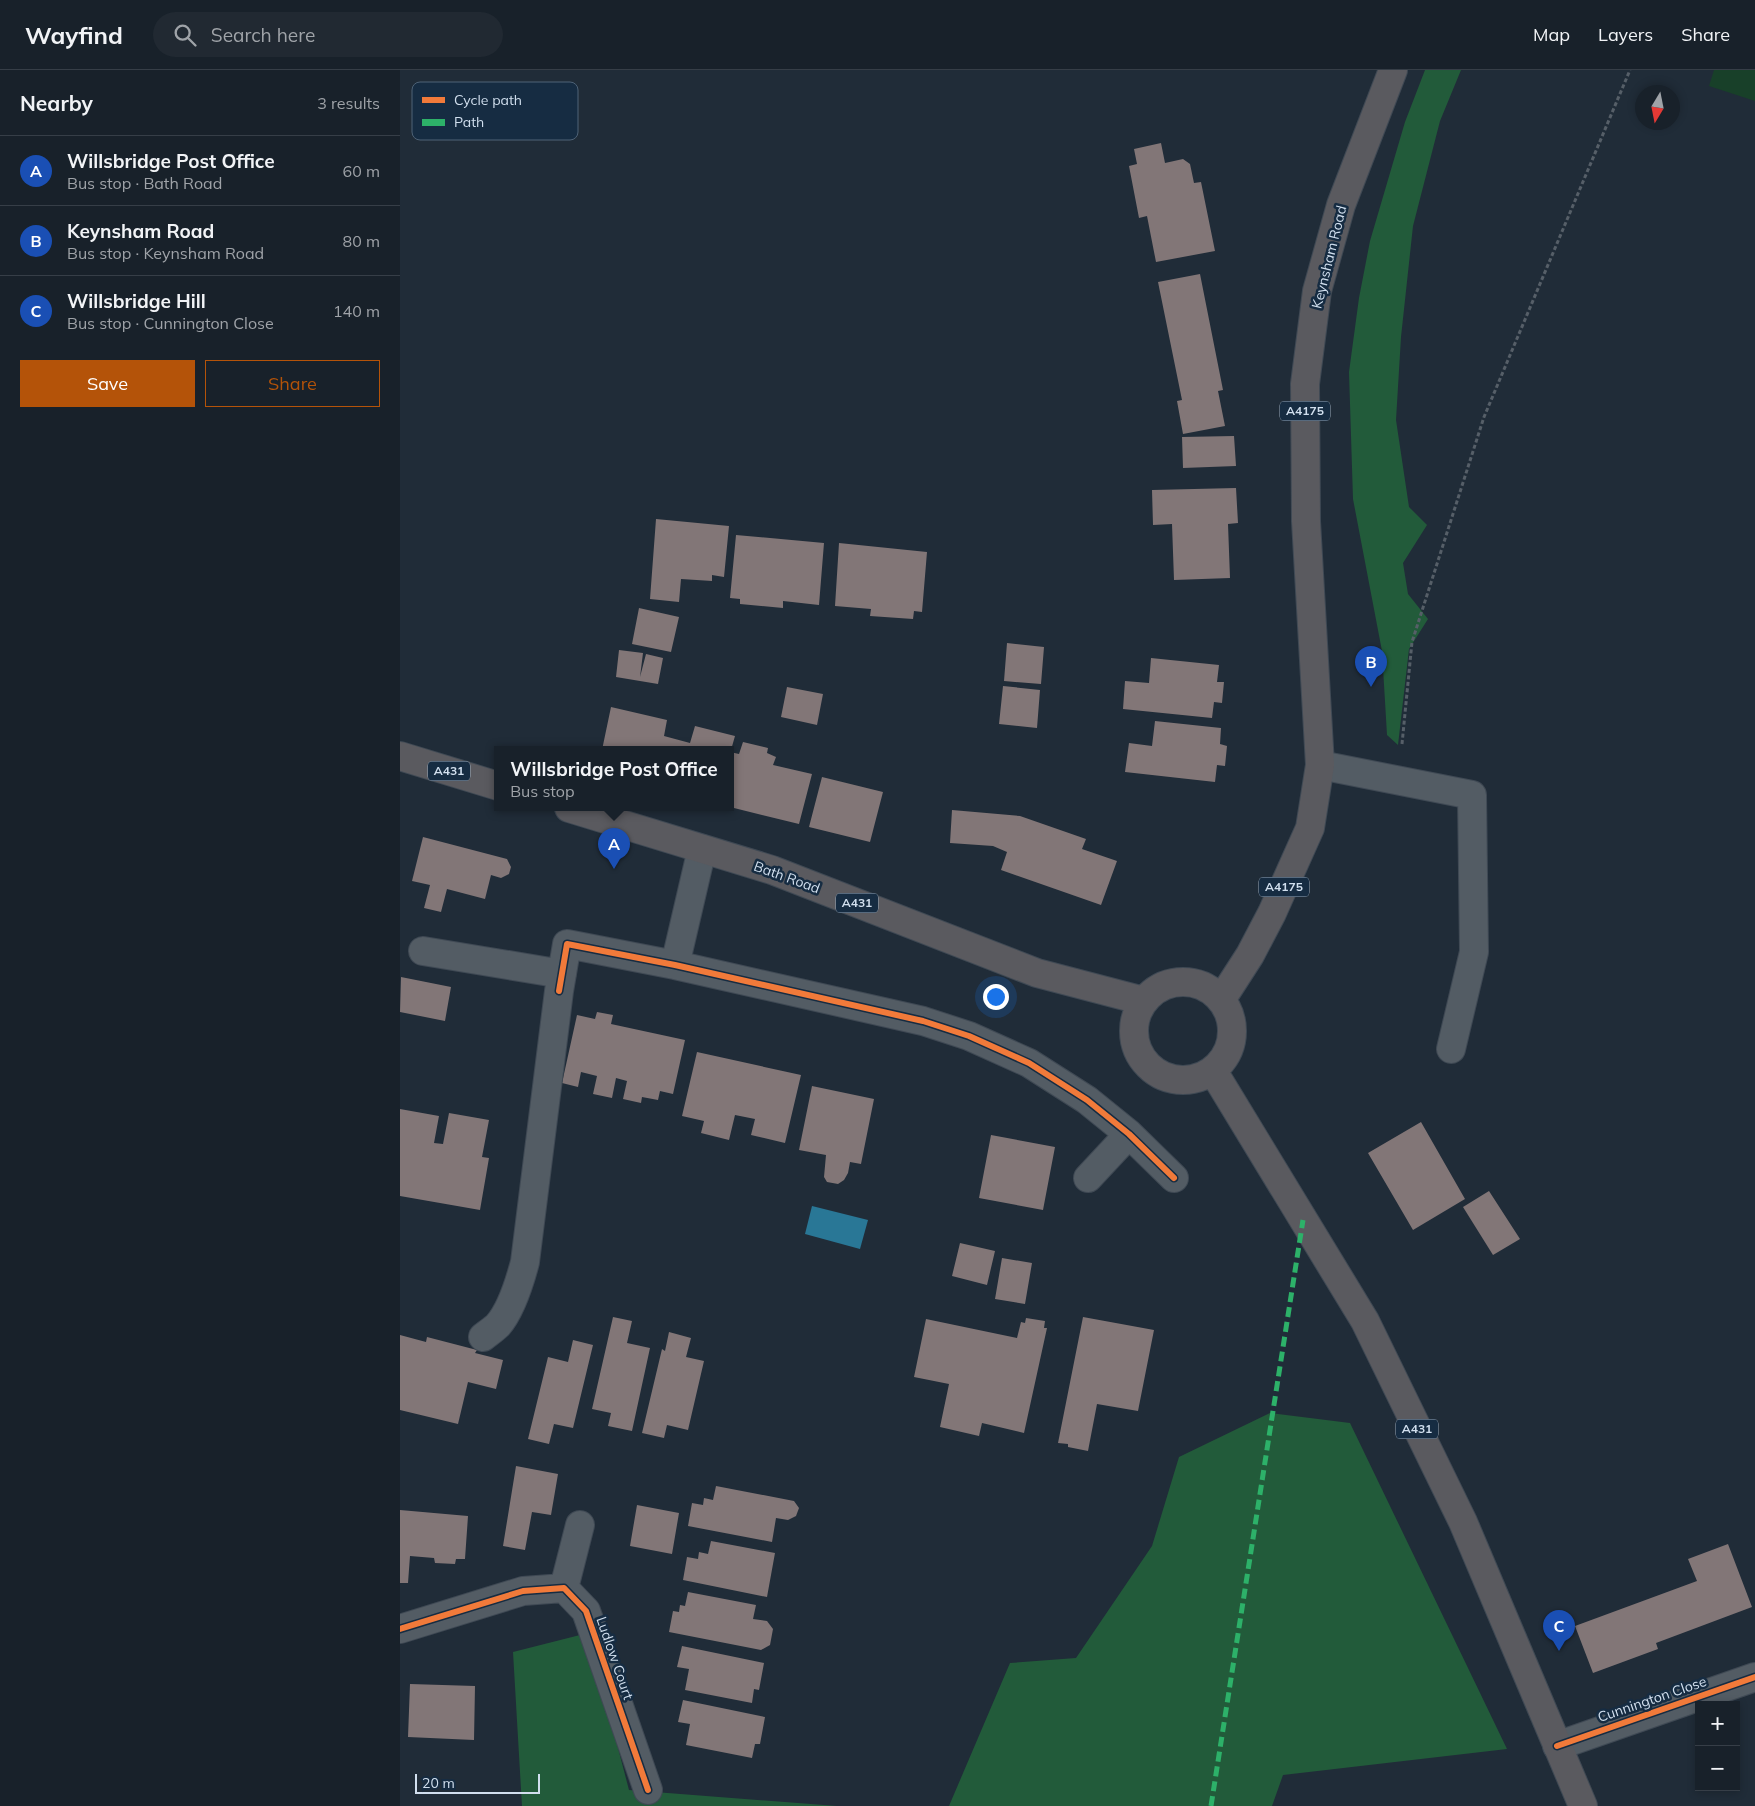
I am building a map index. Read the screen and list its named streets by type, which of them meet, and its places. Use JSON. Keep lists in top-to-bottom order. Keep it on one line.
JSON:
{"streets":{"main road":["Keynsham Road","A4175","A431","Bath Road"],"street":["Ludlow Court","Cunnington Close"]},"crossings":[["Keynsham Road","A431"],["Keynsham Road","Bath Road"],["A431","Bath Road"],["A431","Cunnington Close"]],"legend":["Cycle path","Path"],"scale_bar":"20 m","north":"bottom","page":{"header":"Wayfind","search":"Search here","nav":["Map","Layers","Share"],"heading":["Nearby","3 results"],"list":[{"mark":"A","name":"Willsbridge Post Office","note":"Bus stop · Bath Road","value":"60 m"},{"mark":"B","name":"Keynsham Road","note":"Bus stop · Keynsham Road","value":"80 m"},{"mark":"C","name":"Willsbridge Hill","note":"Bus stop · Cunnington Close","value":"140 m"}],"buttons":["Save","Share"],"pins":["B","A","C"],"popup":["Willsbridge Post Office","Bus stop"],"map_buttons":["+","−"],"scale":"20 m"}}
